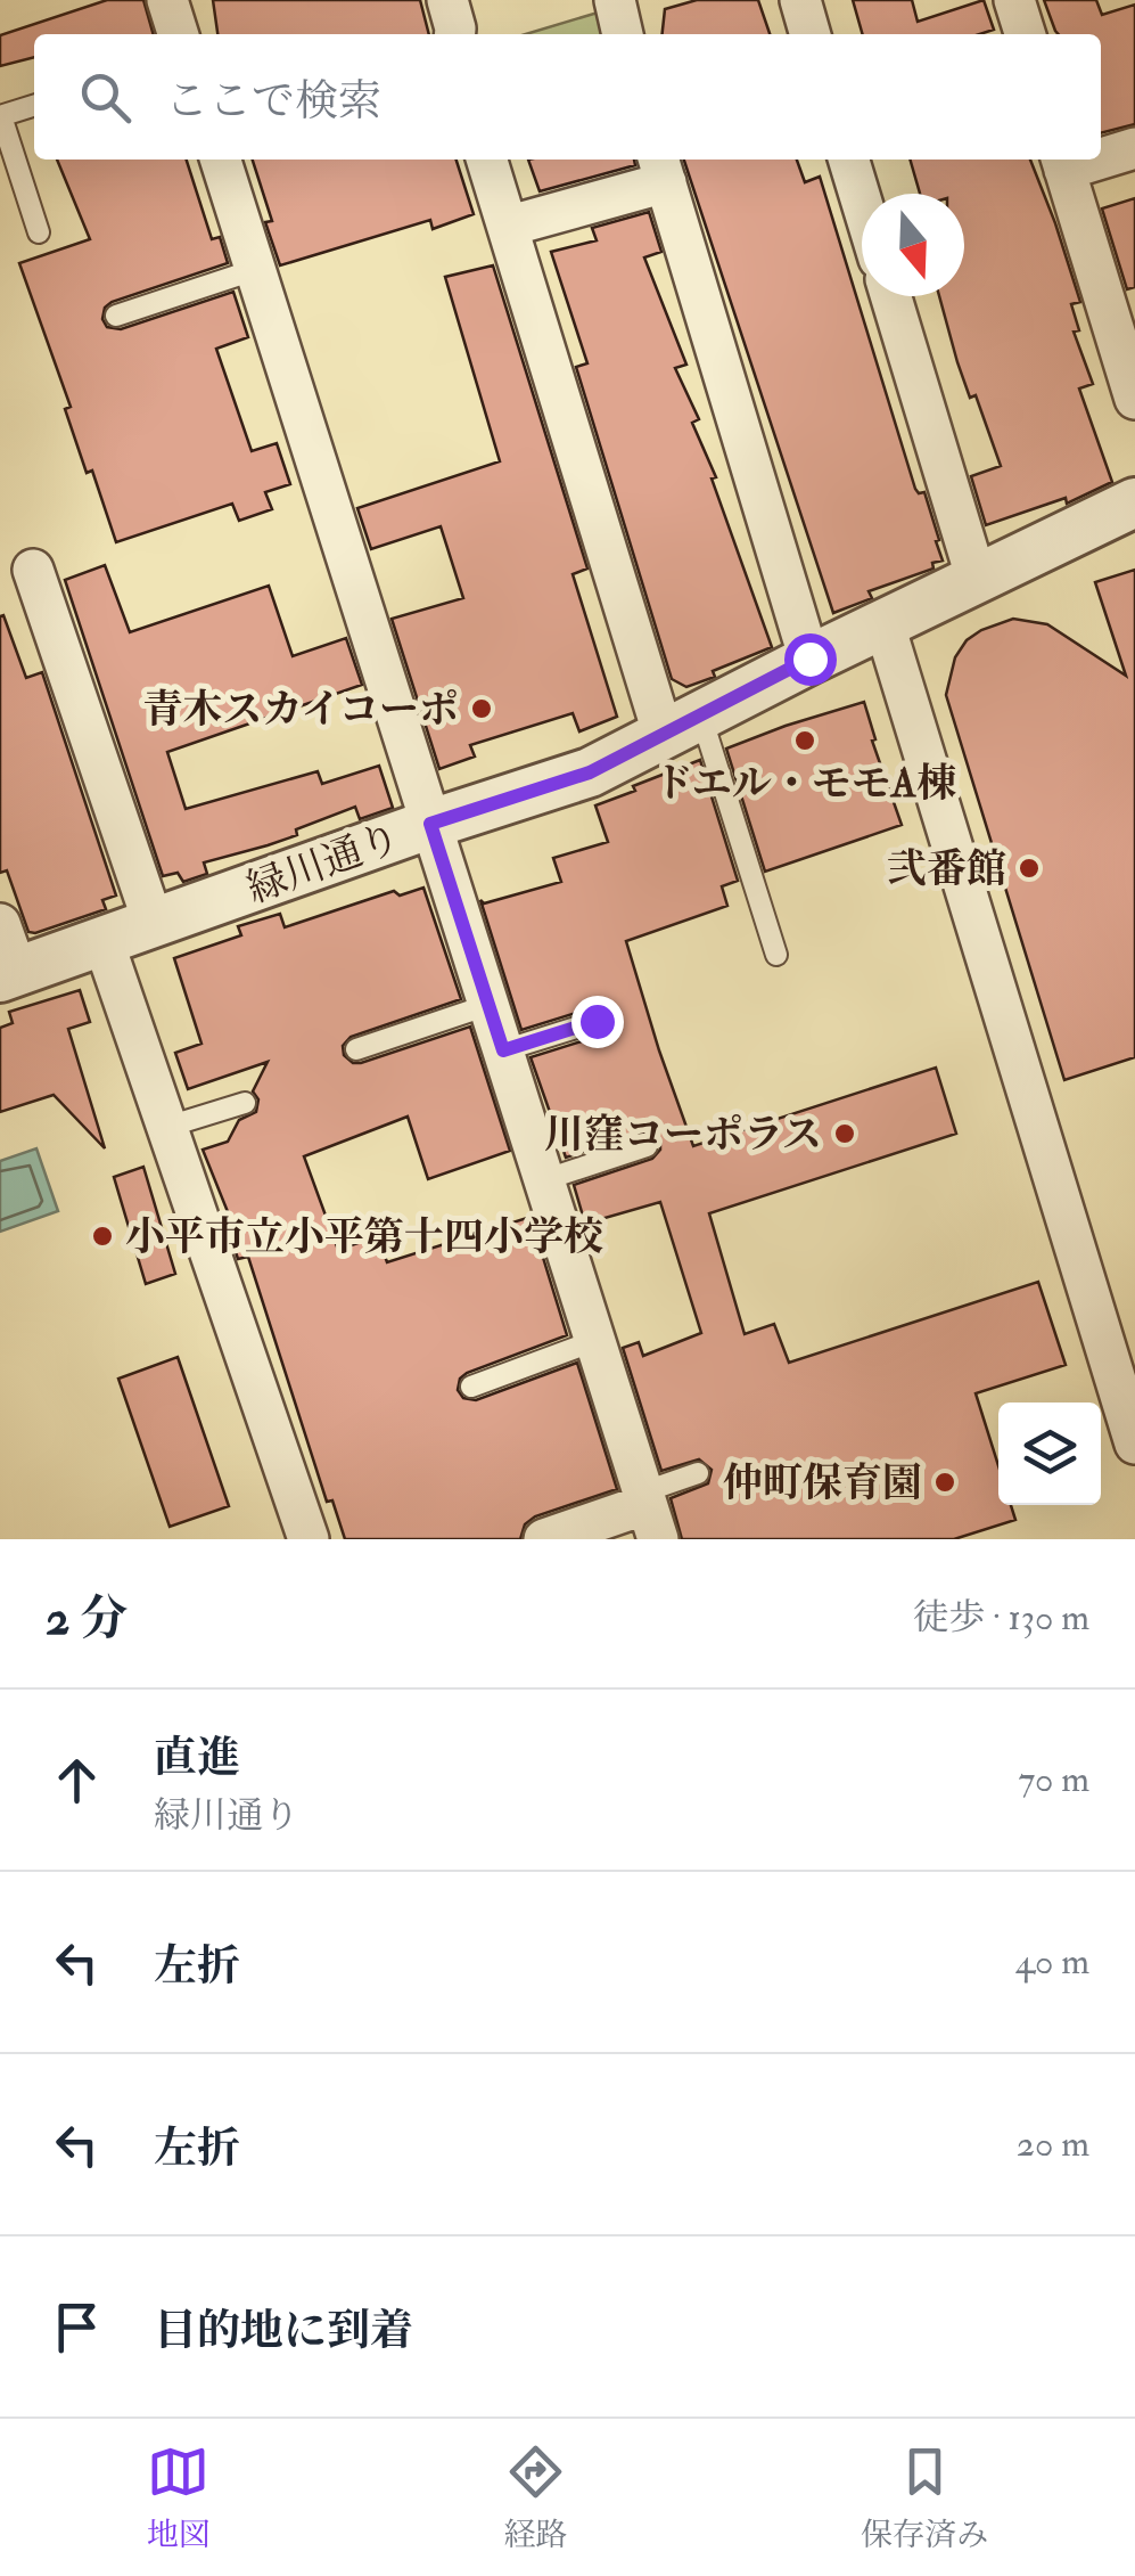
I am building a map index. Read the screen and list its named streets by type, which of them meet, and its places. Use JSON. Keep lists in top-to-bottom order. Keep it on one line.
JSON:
{"streets":{"street":["緑川通り"]},"places":["青木スカイコーポ","ドエル・モモA棟","弐番館","川窪コーポラス","小平市立小平第十四小学校","仲町保育園"],"north":"bottom","page":{"search":"ここで検索","heading":["2 分","徒歩 · 130 m"],"list":[["直進","緑川通り","70 m"],["左折","40 m"],["左折","20 m"],"目的地に到着"],"nav":["地図","経路","保存済み"]}}
